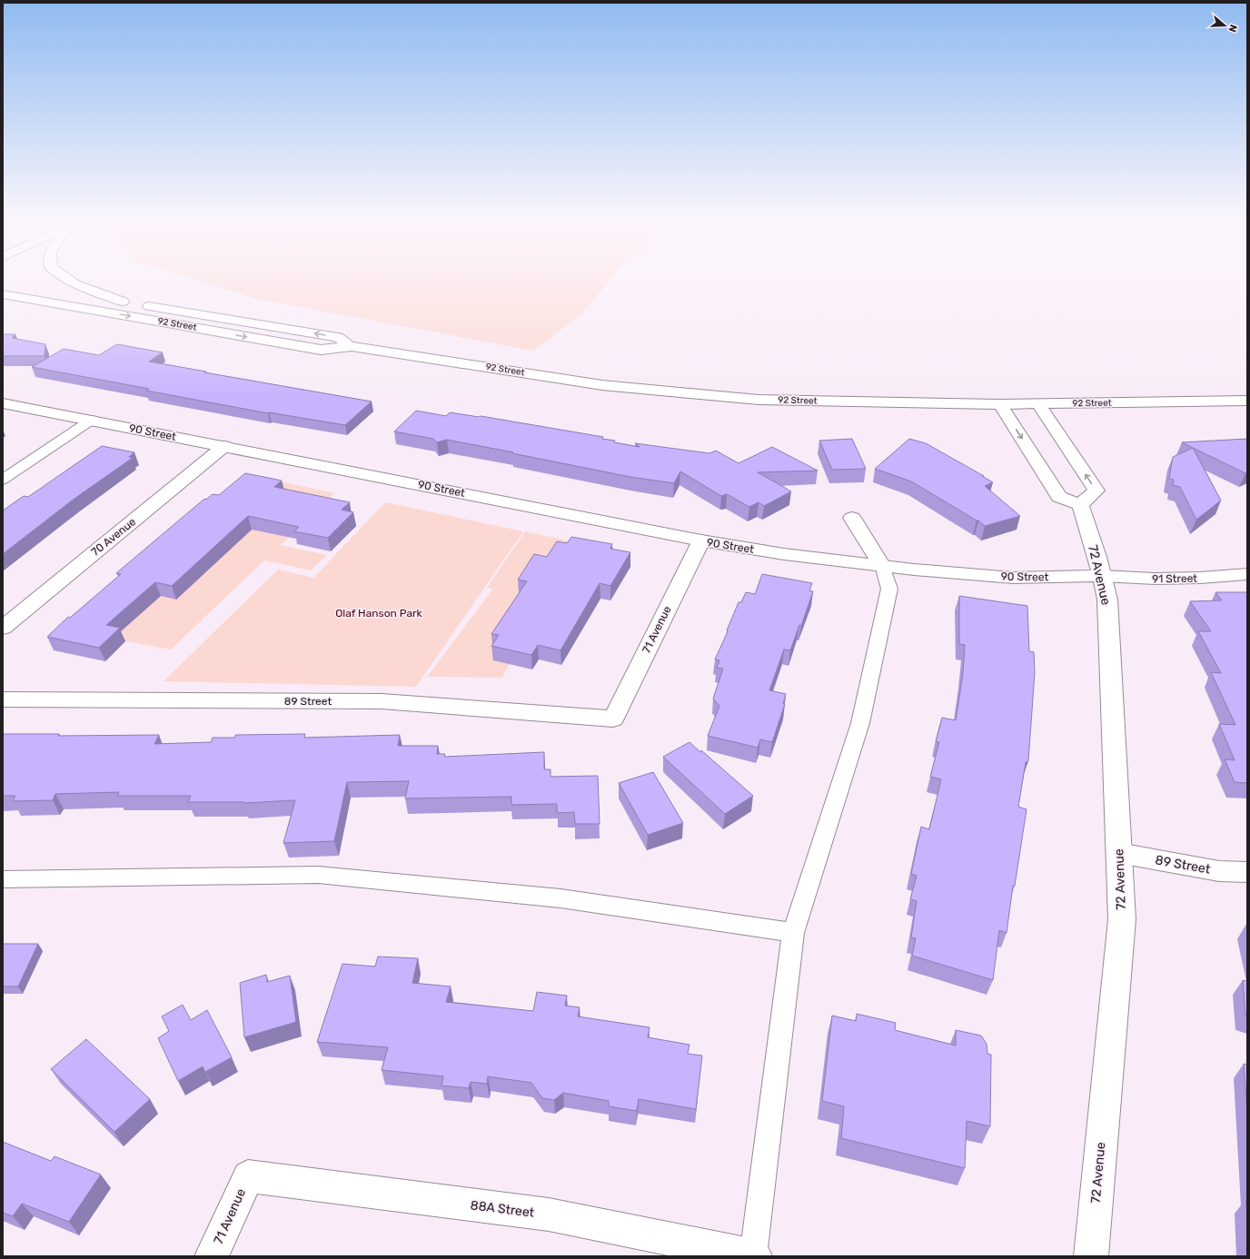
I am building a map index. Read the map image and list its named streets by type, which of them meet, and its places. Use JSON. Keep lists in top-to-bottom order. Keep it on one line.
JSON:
{"streets":{"street":["92 Street","90 Street","70 Avenue","72 Avenue","91 Street","71 Avenue","89 Street","88A Street"]},"crossings":[["90 Street","70 Avenue"],["90 Street","72 Avenue"],["90 Street","91 Street"],["90 Street","71 Avenue"],["72 Avenue","91 Street"],["72 Avenue","89 Street"],["71 Avenue","89 Street"],["71 Avenue","88A Street"]],"parks":["Olaf Hanson Park"],"north":"right"}
